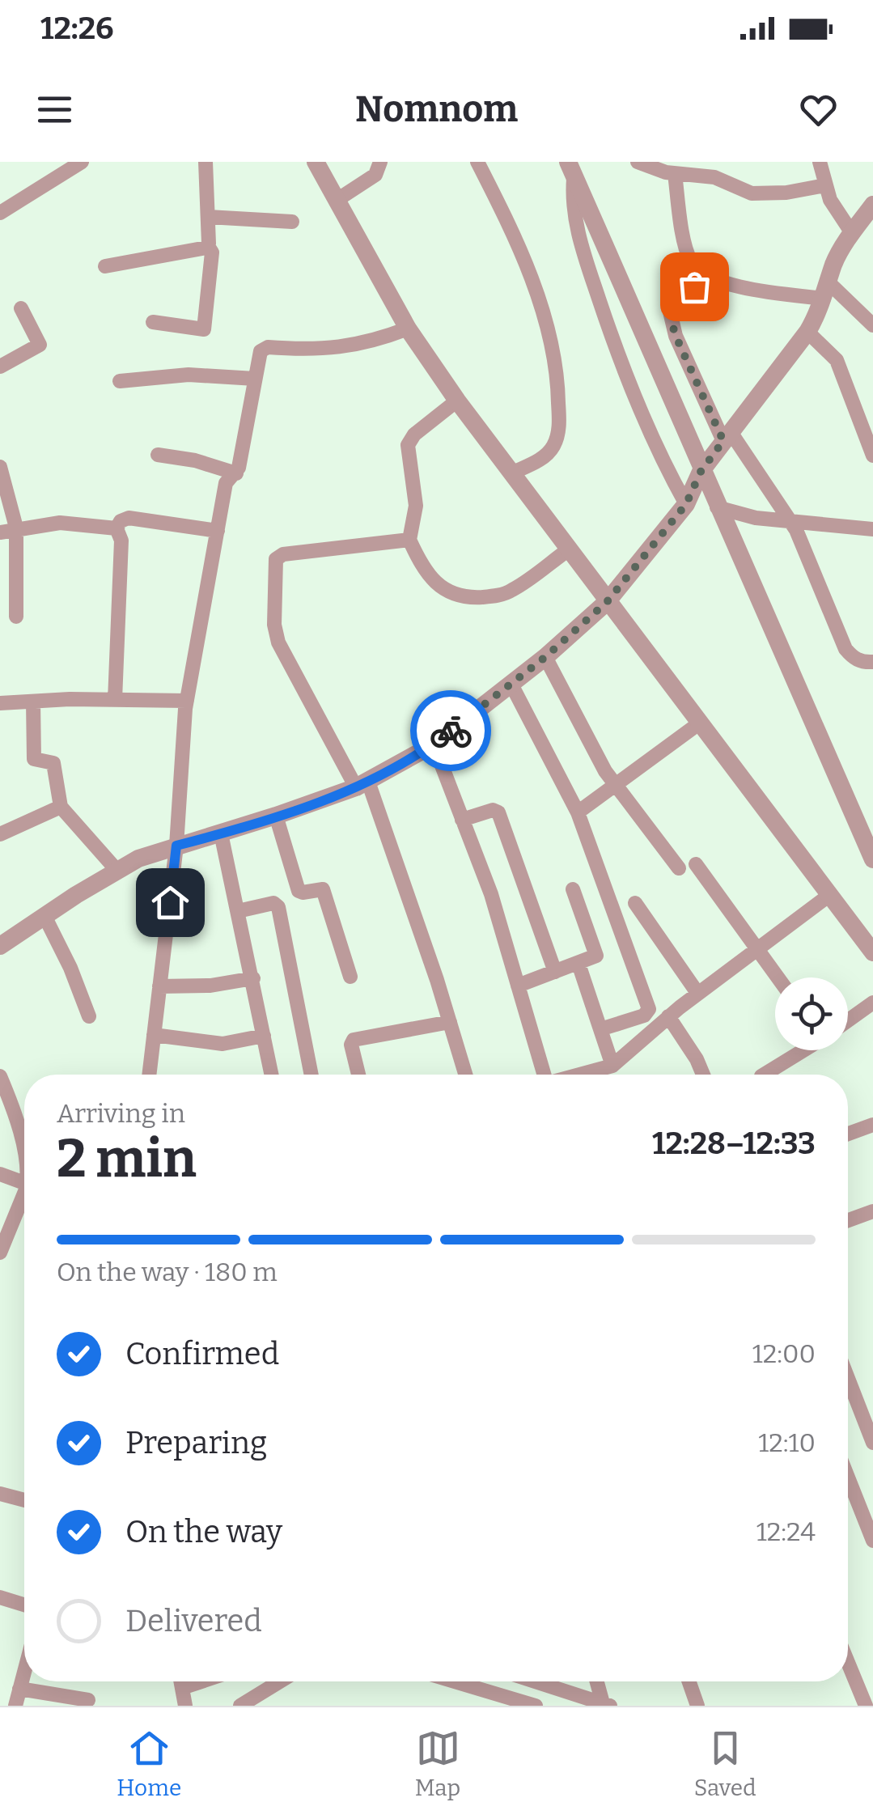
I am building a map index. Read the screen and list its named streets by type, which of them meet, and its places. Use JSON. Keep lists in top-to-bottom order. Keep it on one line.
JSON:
{"page":{"status":"12:26","header":"Nomnom","heading":["2 min","Arriving in","12:28–12:33"],"bar":"On the way · 180 m","list":[["Confirmed","12:00"],["Preparing","12:10"],["On the way","12:24"],"Delivered"],"tabs":["Home","Map","Saved"]}}
